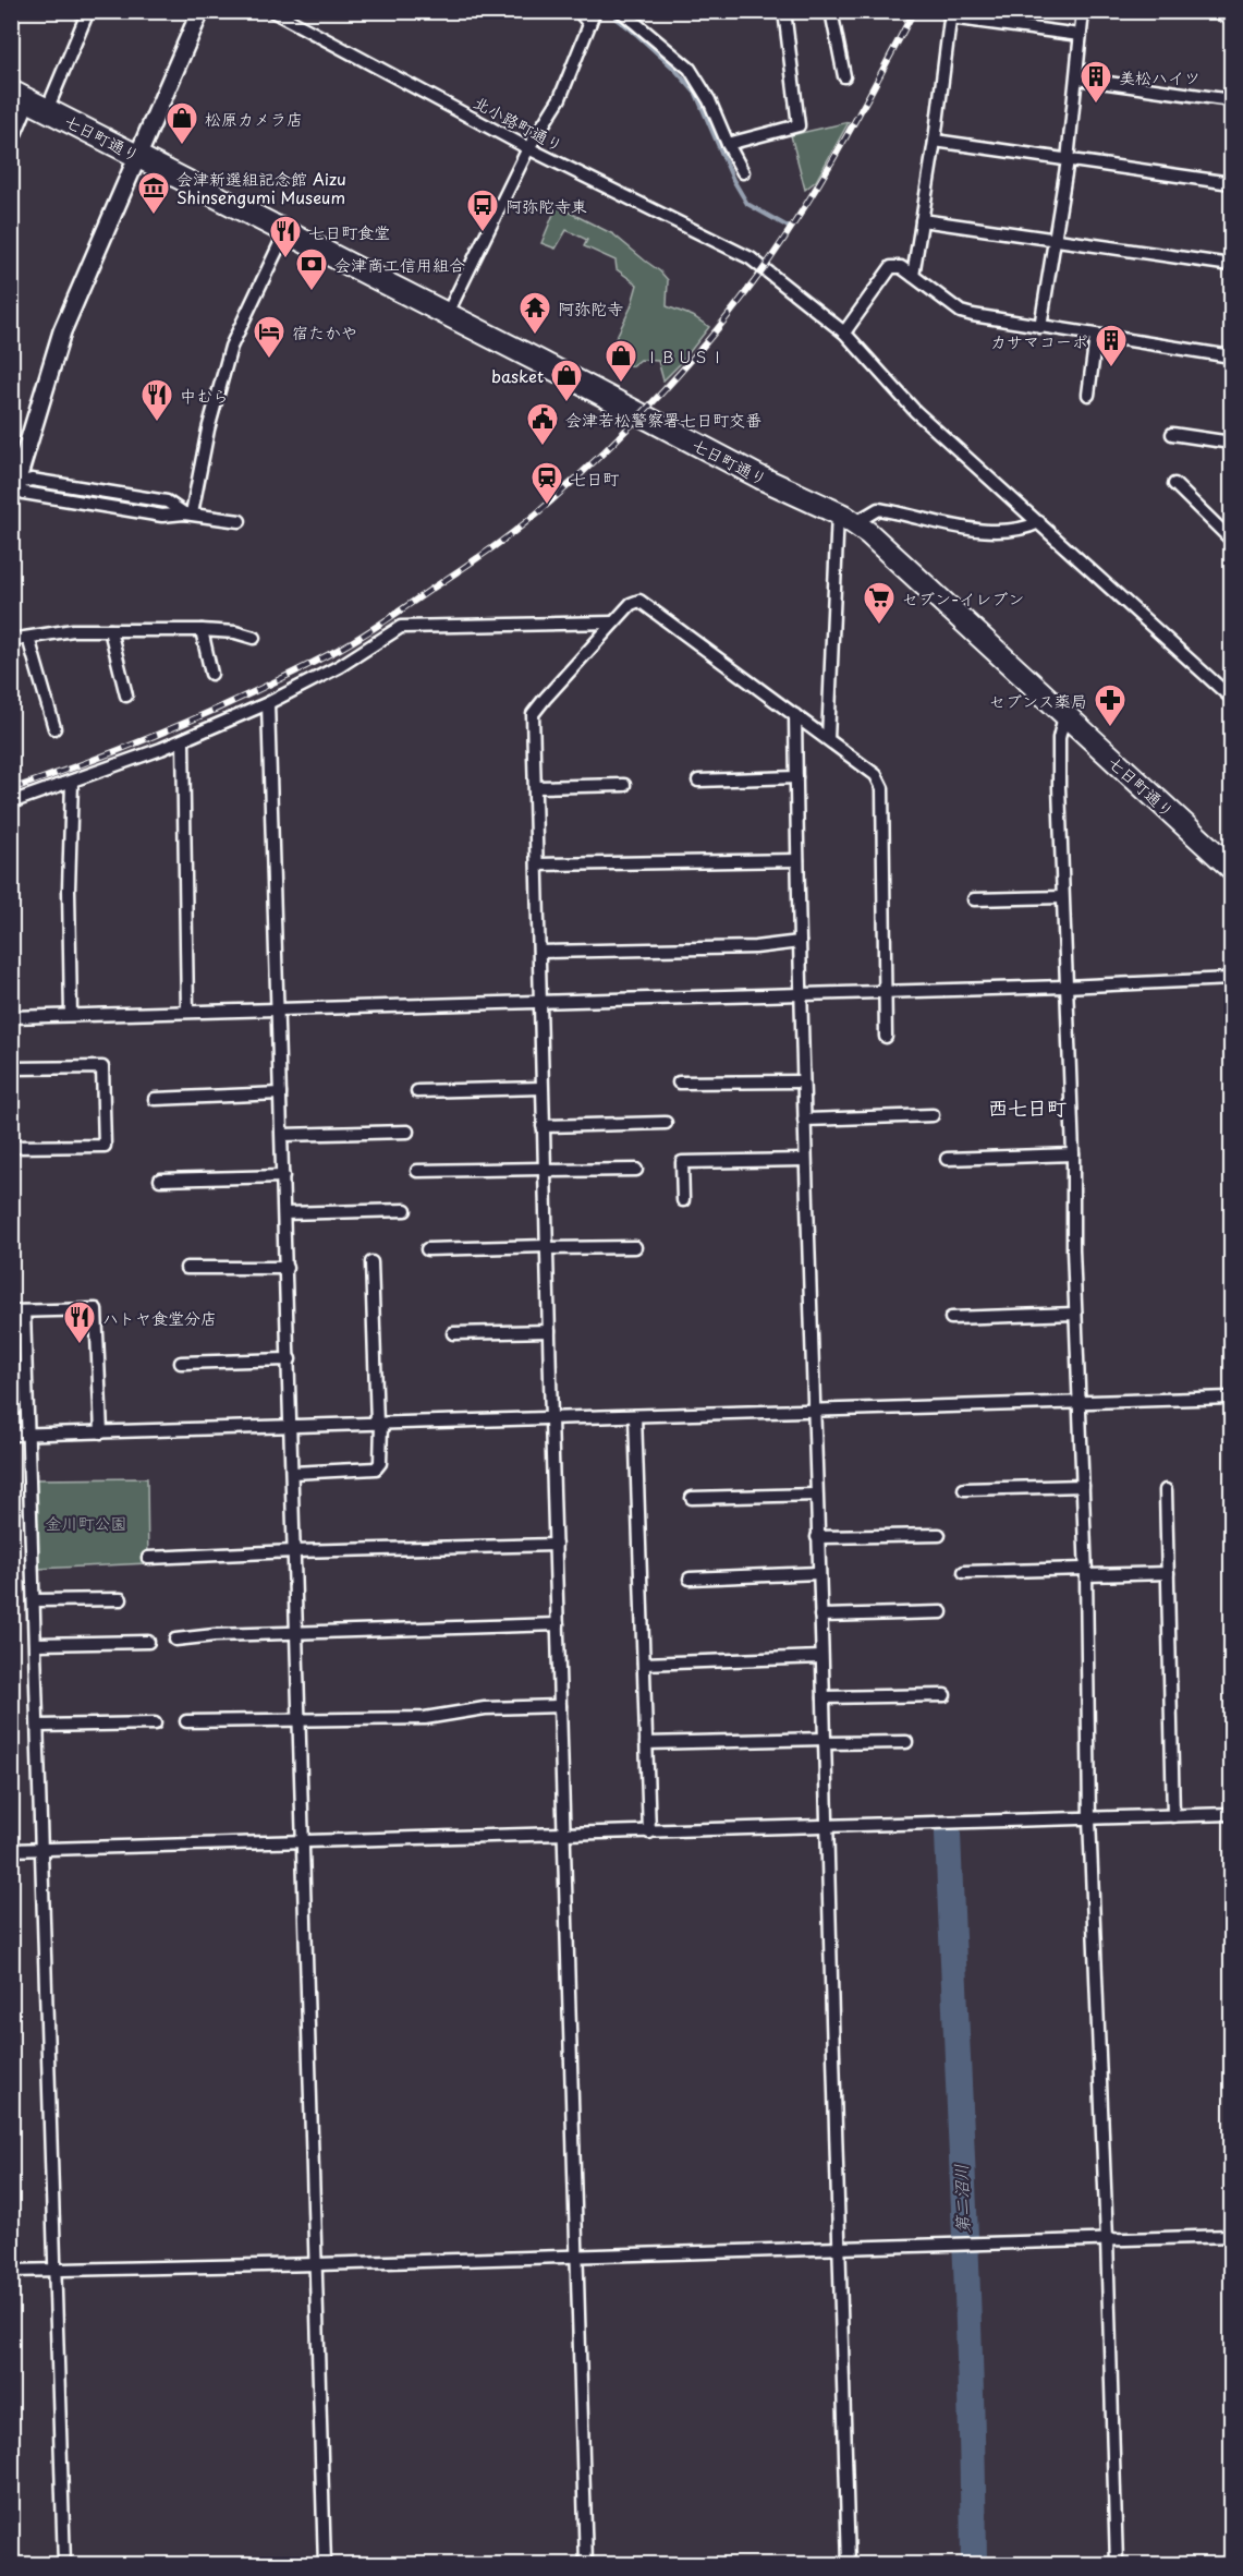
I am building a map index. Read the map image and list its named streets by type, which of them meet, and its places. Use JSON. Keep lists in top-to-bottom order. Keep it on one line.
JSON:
{"streets":{"highway":["七日町通り"],"street":["北小路町通り"]},"districts":["西七日町"],"water":["第二沼川"],"parks":["金川町公園"],"places":{"building":["美松ハイツ","カサマコーポ"],"shop":["松原カメラ店","ＩＢＵＳＩ","basket"],"museum":["会津新選組記念館 Aizu Shinsengumi Museum"],"bus stop":["阿弥陀寺東"],"restaurant":["七日町食堂","中むら","ハトヤ食堂分店"],"bank":["会津商工信用組合"],"temple":["阿弥陀寺"],"hotel":["宿たかや"],"public building":["会津若松警察署七日町交番"],"station":["七日町"],"supermarket":["セブン-イレブン"],"pharmacy":["セブンス薬局"]}}
